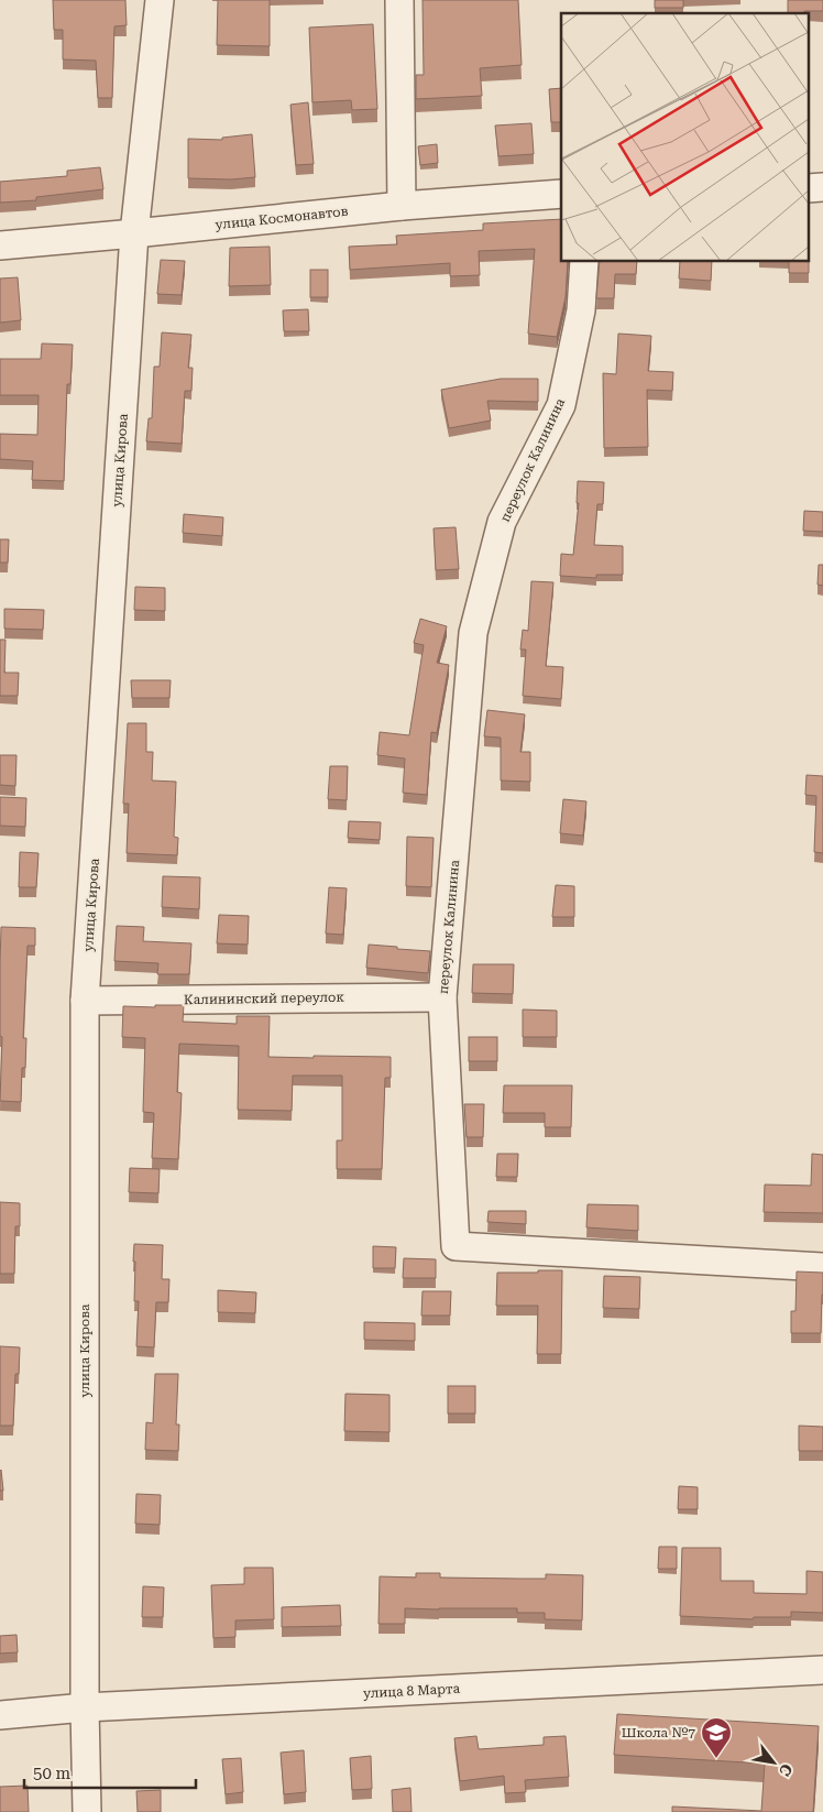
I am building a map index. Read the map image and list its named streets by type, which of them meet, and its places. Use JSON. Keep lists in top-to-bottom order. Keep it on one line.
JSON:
{"streets":{"street":["улица Космонавтов","улица Кирова","переулок Калинина","Калининский переулок","улица 8 Марта"]},"crossings":[["улица Космонавтов","улица Кирова"],["улица Кирова","Калининский переулок"],["улица Кирова","улица 8 Марта"],["переулок Калинина","Калининский переулок"]],"places":{"school or university":["Школа №7"]},"scale_bar":"50 m","north":"bottom right"}
